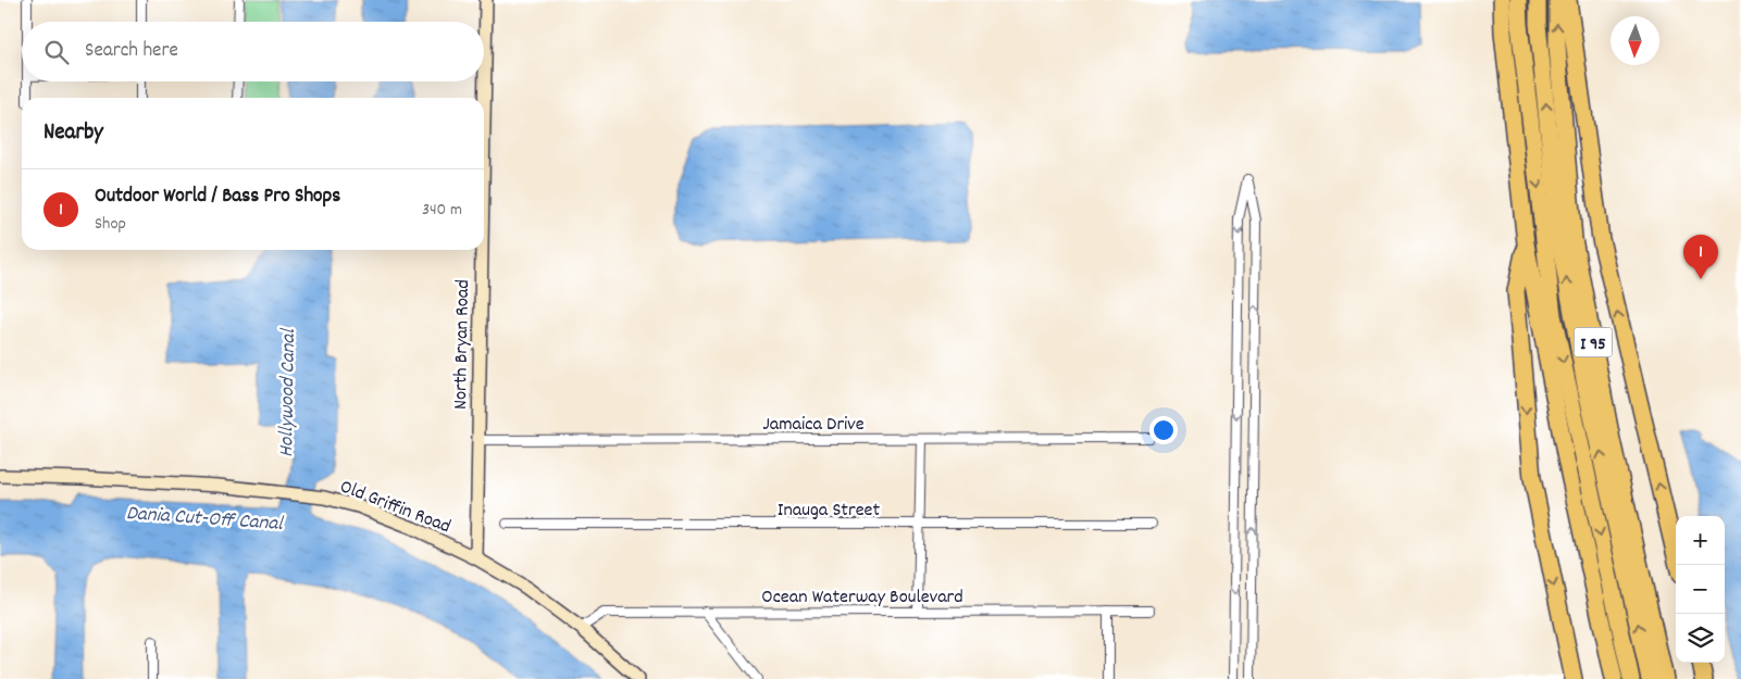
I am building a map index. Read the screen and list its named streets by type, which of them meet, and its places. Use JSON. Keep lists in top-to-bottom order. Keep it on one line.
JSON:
{"streets":{"highway":["I 95"],"street":["North Bryan Road","Jamaica Drive","Old Griffin Road","Inauga Street","Ocean Waterway Boulevard"]},"crossings":[["North Bryan Road","Jamaica Drive"],["North Bryan Road","Old Griffin Road"],["Old Griffin Road","Ocean Waterway Boulevard"]],"water":["Hollywood Canal","Dania Cut-Off Canal"],"north":"bottom","page":{"search":"Search here","heading":"Nearby","list":[{"mark":"1","name":"Outdoor World / Bass Pro Shops","note":"Shop","value":"340 m"}],"pins":"1","map_buttons":["+","−"]}}
